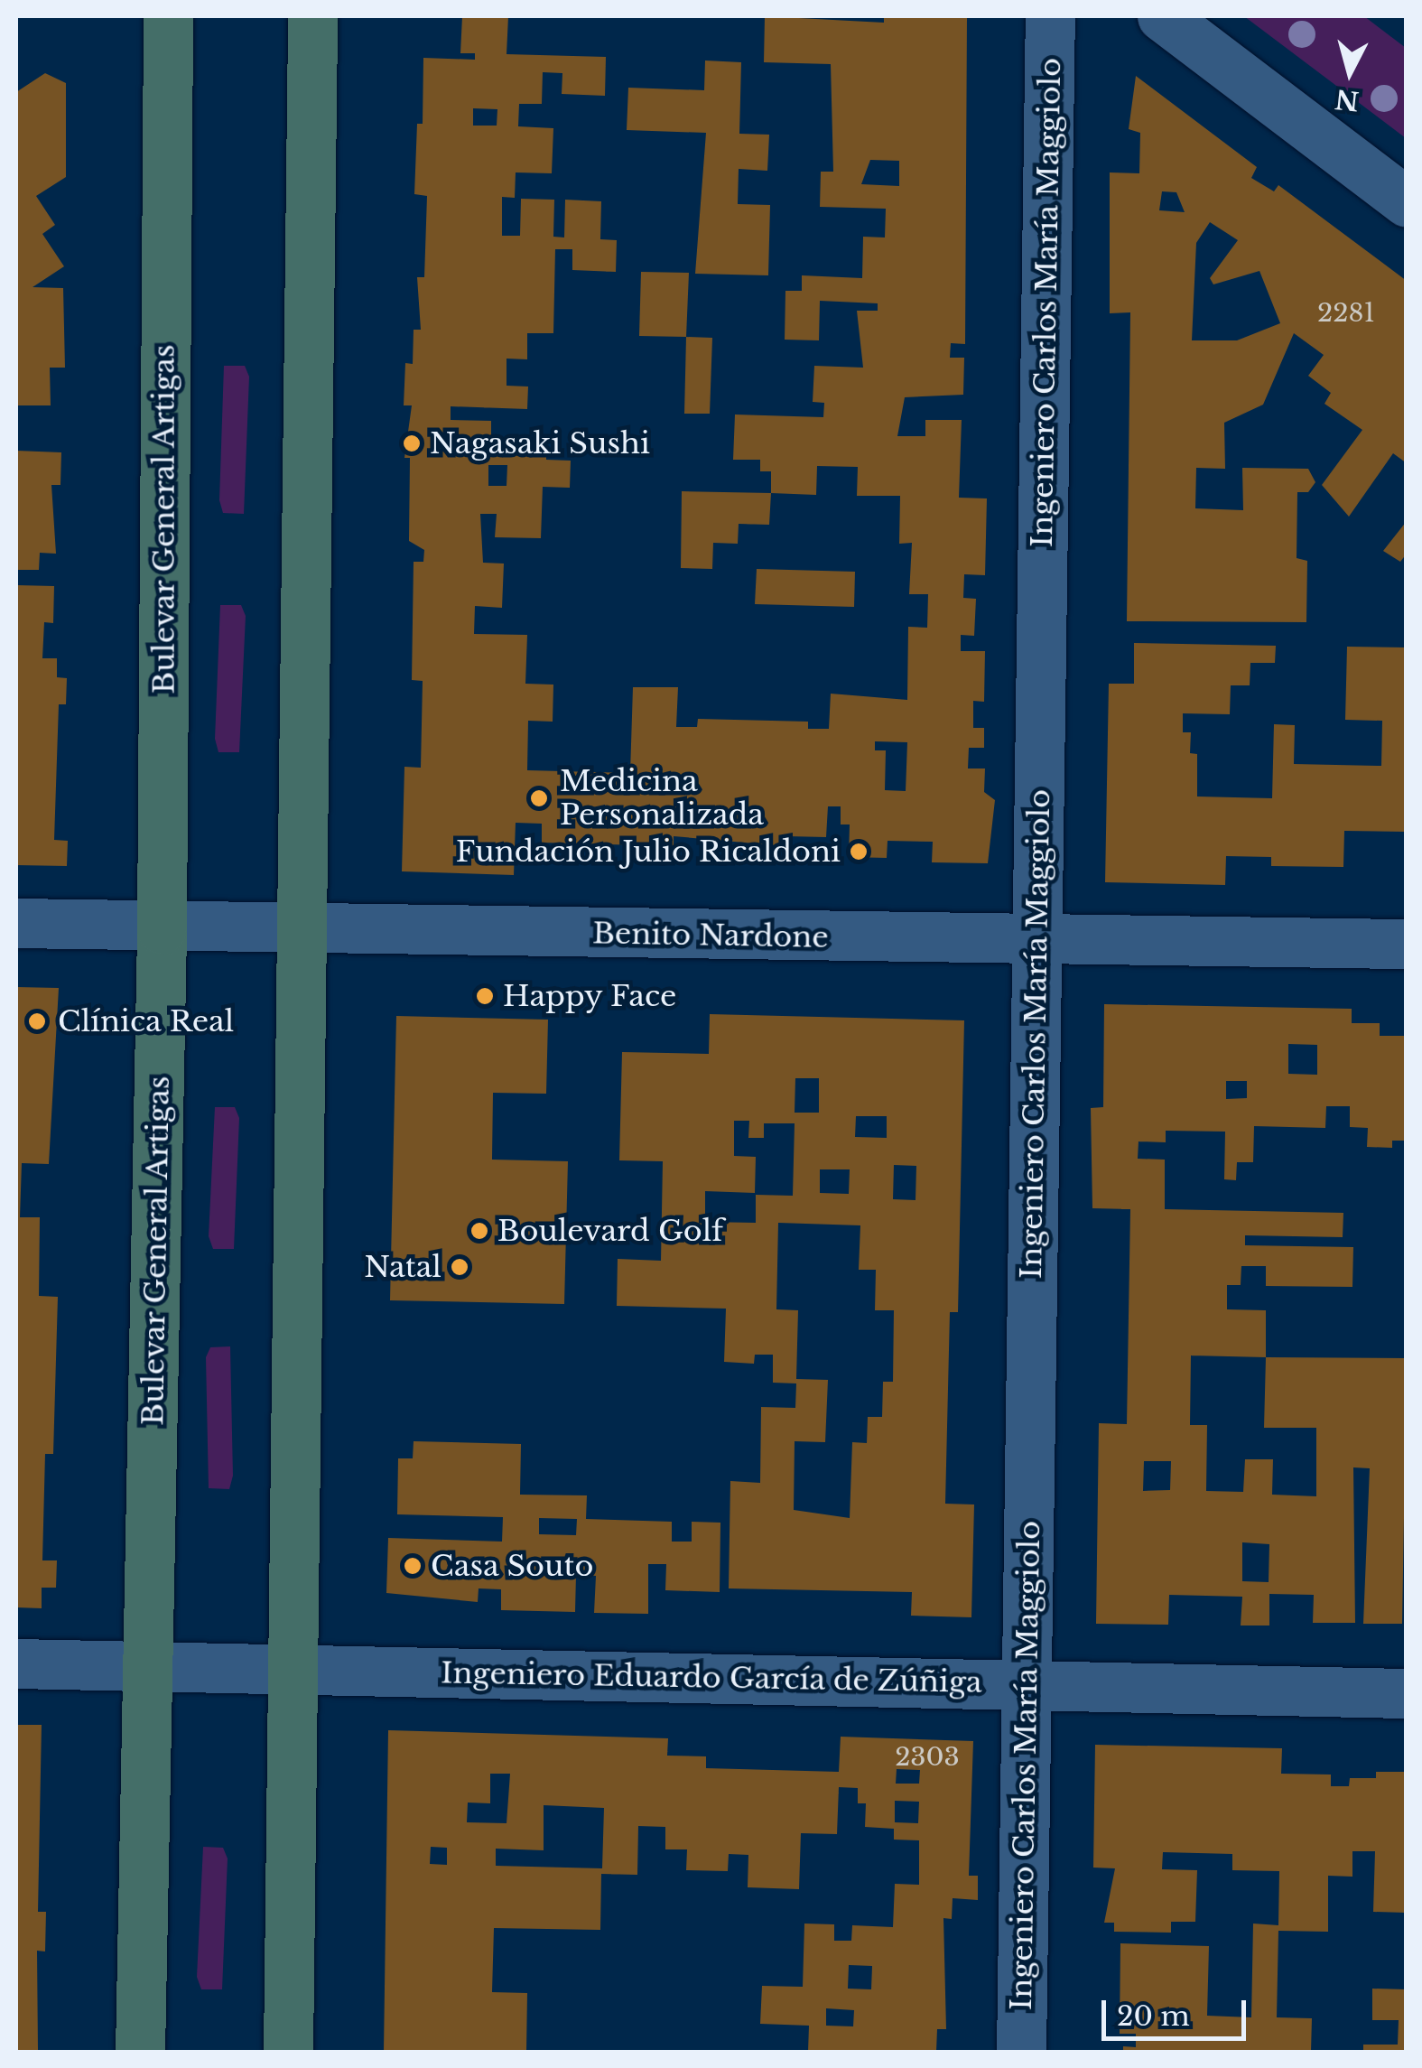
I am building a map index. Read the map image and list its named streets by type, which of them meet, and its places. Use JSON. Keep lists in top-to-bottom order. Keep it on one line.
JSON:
{"streets":{"main road":["Bulevar General Artigas"],"street":["Ingeniero Carlos María Maggiolo","Benito Nardone","Ingeniero Eduardo García de Zúñiga"]},"crossings":[["Ingeniero Carlos María Maggiolo","Benito Nardone"],["Ingeniero Carlos María Maggiolo","Ingeniero Eduardo García de Zúñiga"],["Bulevar General Artigas","Benito Nardone"],["Bulevar General Artigas","Ingeniero Eduardo García de Zúñiga"]],"places":["Nagasaki Sushi","Medicina Personalizada","Fundación Julio Ricaldoni","Happy Face","Clínica Real","Boulevard Golf","Natal","Casa Souto"],"house_numbers":["2281","2303"],"scale_bar":"20 m","north":"bottom"}
